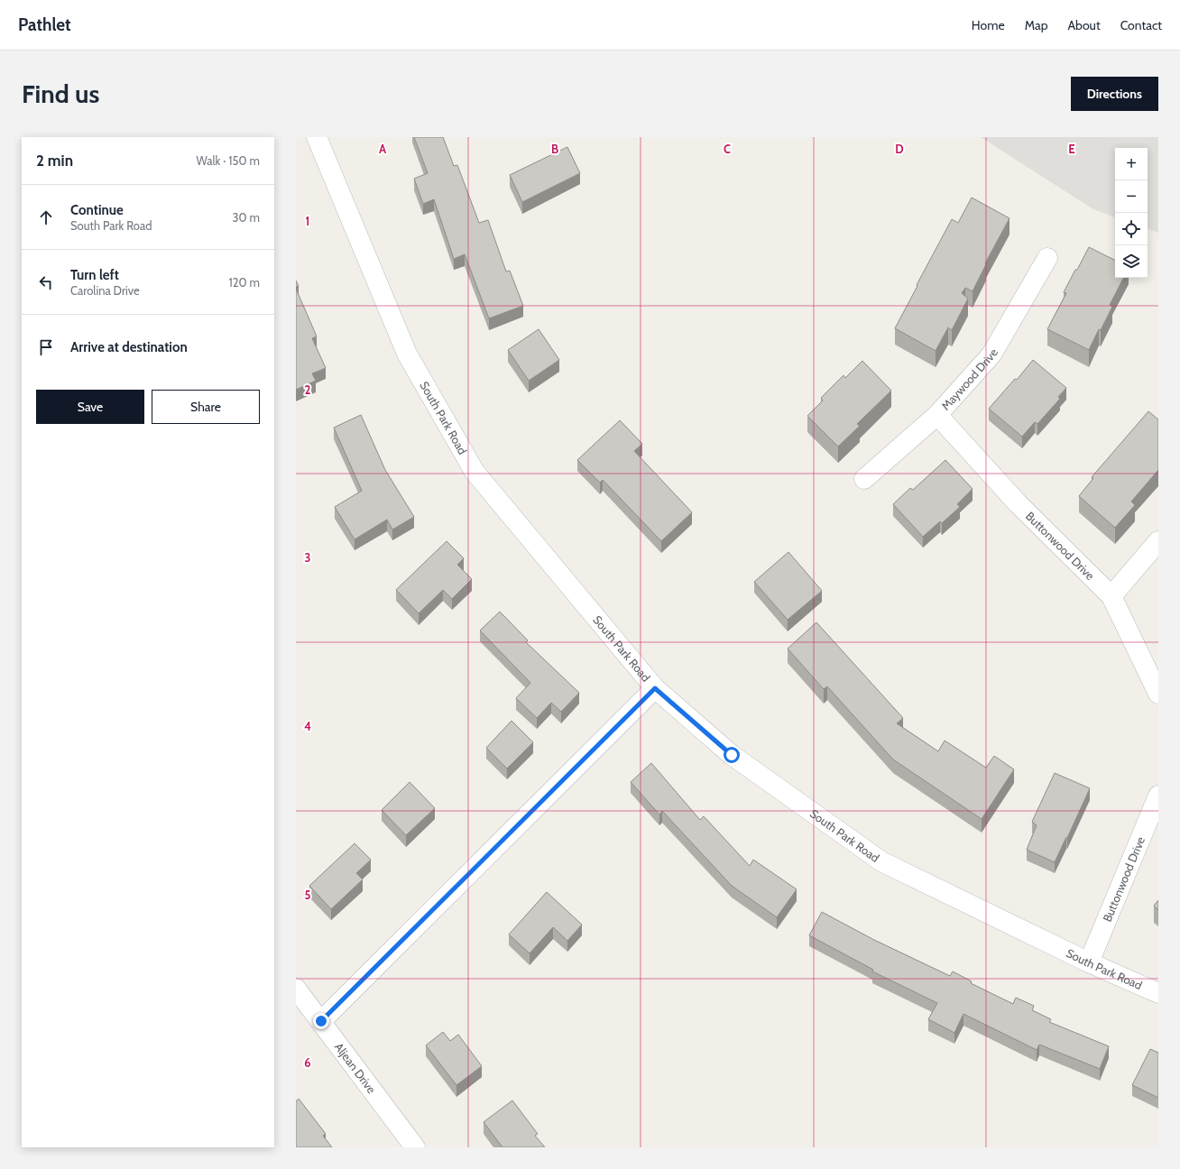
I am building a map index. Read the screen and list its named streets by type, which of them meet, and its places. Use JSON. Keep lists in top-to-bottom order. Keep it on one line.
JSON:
{"streets":{"street":["Maywood Drive","South Park Road","Buttonwood Drive","Aljean Drive"]},"crossings":[["Maywood Drive","Buttonwood Drive"],["South Park Road","Buttonwood Drive"]],"page":{"header":"Pathlet","nav":["Home","Map","About","Contact"],"buttons":["Directions",["Save","Share"]],"title":"Find us","heading":["2 min","Walk · 150 m"],"map_buttons":["+","−"],"list":[["Continue","South Park Road","30 m"],["Turn left","Carolina Drive","120 m"],"Arrive at destination"]},"grid":{"columns":["A","B","C","D","E"],"rows":["1","2","3","4","5","6"]}}
